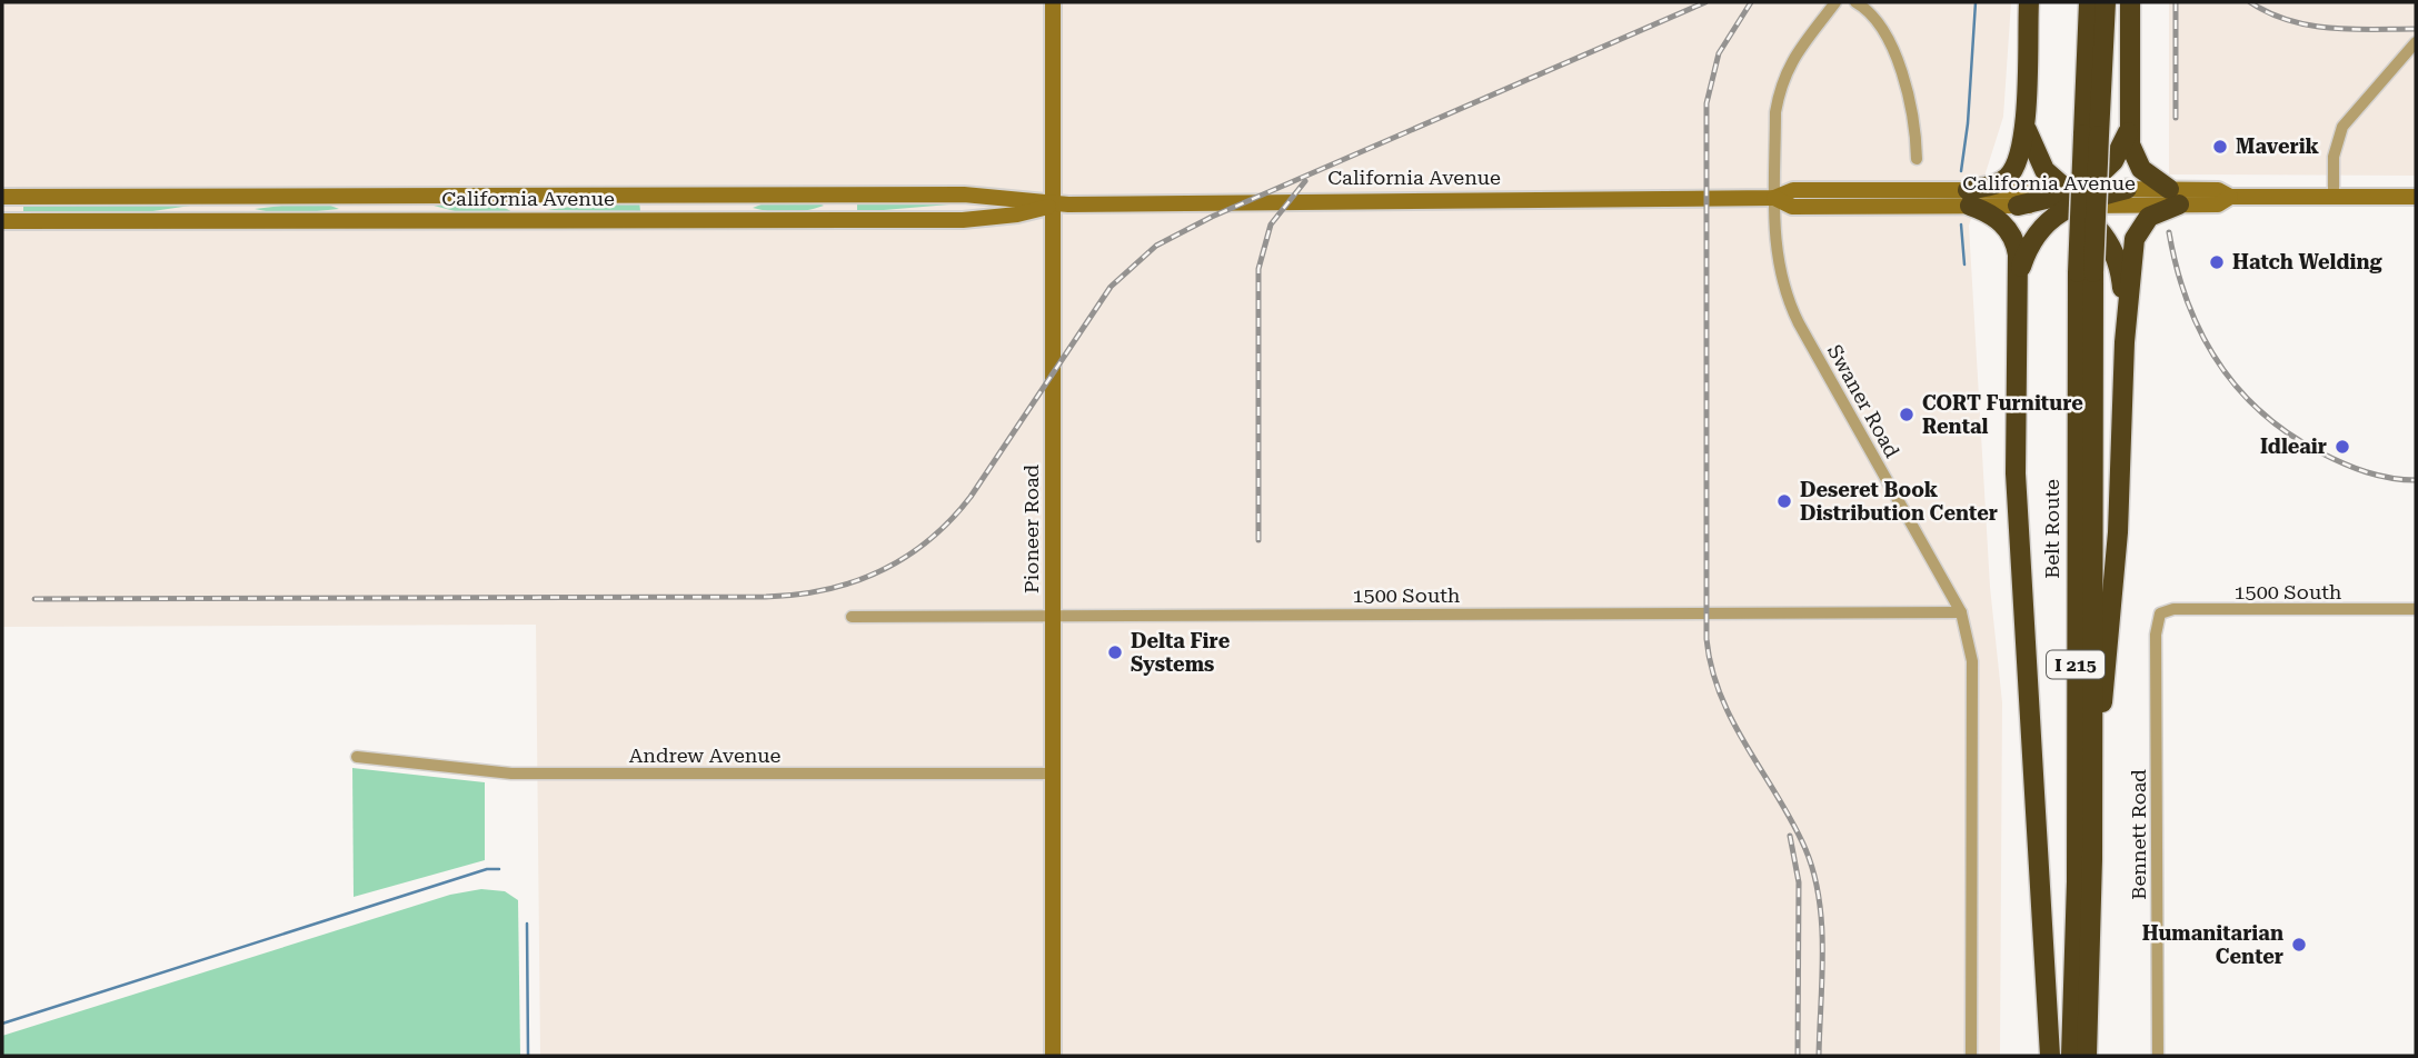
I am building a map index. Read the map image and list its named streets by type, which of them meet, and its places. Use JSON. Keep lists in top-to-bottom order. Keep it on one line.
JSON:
{"streets":{"highway":["Belt Route","I 215"],"main road":["California Avenue","Pioneer Road"],"street":["Swaner Road","1500 South","Andrew Avenue","Bennett Road"]},"crossings":[["California Avenue","Swaner Road"],["California Avenue","Pioneer Road"],["Swaner Road","1500 South"],["Pioneer Road","1500 South"],["Pioneer Road","Andrew Avenue"],["1500 South","Bennett Road"]],"places":["Maverik","Hatch Welding","CORT Furniture Rental","Idleair","Deseret Book Distribution Center","Delta Fire Systems","Humanitarian Center"]}
